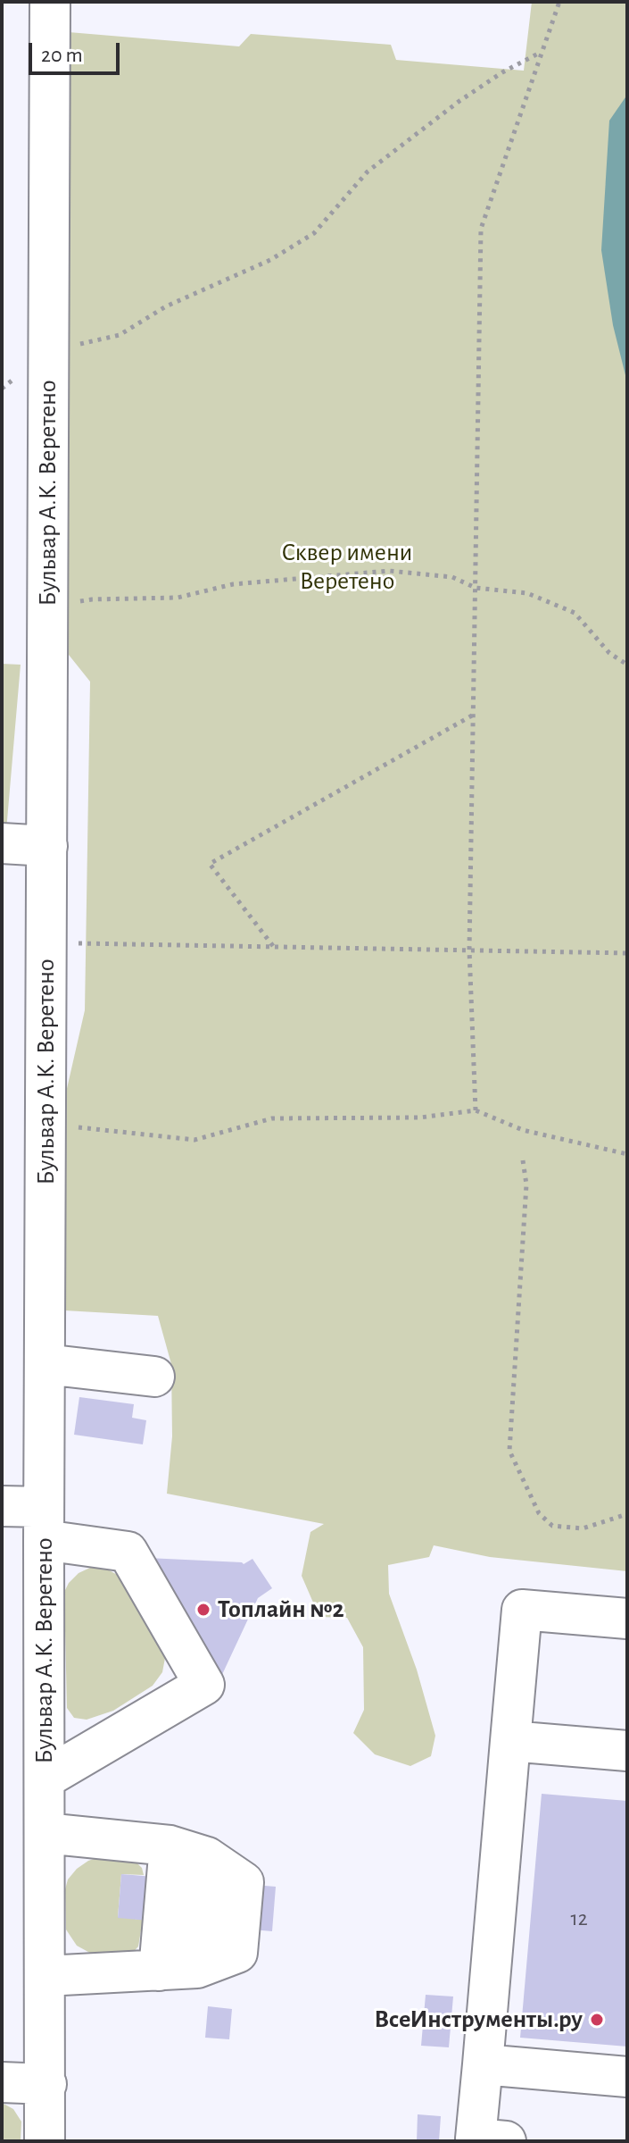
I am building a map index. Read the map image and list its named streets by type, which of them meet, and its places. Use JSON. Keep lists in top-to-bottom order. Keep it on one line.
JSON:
{"streets":{"street":["Бульвар А.К. Веретено"]},"parks":["Сквер имени Веретено"],"places":["Топлайн №2","ВсеИнструменты.ру"],"house_numbers":["12"],"scale_bar":"20 m"}
